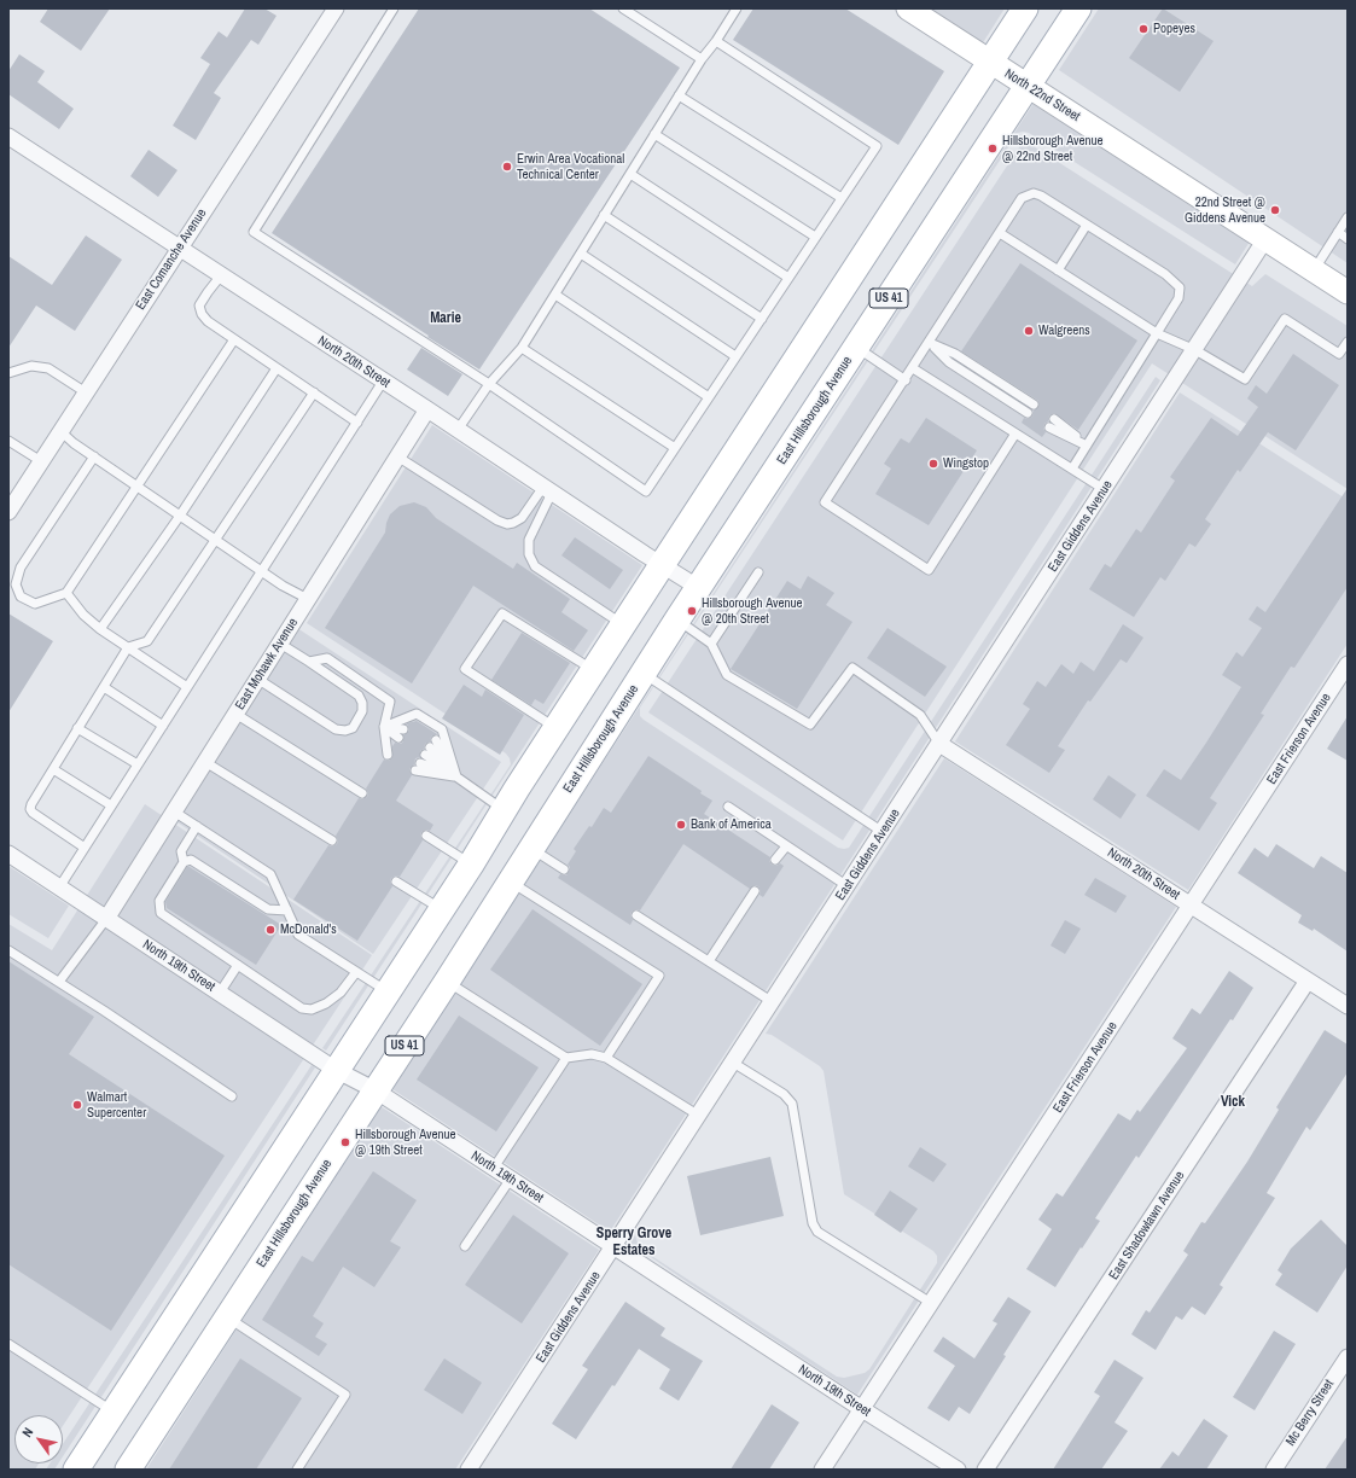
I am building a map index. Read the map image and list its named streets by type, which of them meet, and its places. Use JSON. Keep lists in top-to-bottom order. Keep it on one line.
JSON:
{"streets":{"main road":["North 22nd Street","US 41","East Hillsborough Avenue"],"street":["East Comanche Avenue","North 20th Street","East Giddens Avenue","East Mohawk Avenue","East Frierson Avenue","North 19th Street","East Shadowlawn Avenue","Mc Berry Street"]},"crossings":[["North 22nd Street","East Hillsborough Avenue"],["North 22nd Street","East Giddens Avenue"],["East Comanche Avenue","North 20th Street"],["North 20th Street","East Hillsborough Avenue"],["North 20th Street","East Giddens Avenue"],["North 20th Street","East Mohawk Avenue"],["North 20th Street","East Frierson Avenue"],["North 20th Street","East Shadowlawn Avenue"],["East Hillsborough Avenue","North 19th Street"],["East Giddens Avenue","North 19th Street"],["East Mohawk Avenue","North 19th Street"],["East Frierson Avenue","North 19th Street"]],"districts":["Marie","Vick","Sperry Grove Estates"],"places":["Popeyes","Hillsborough Avenue @ 22nd Street","Erwin Area Vocational Technical Center","22nd Street @ Giddens Avenue","Walgreens","Wingstop","Hillsborough Avenue @ 20th Street","Bank of America","McDonald's","Walmart Supercenter","Hillsborough Avenue @ 19th Street"],"north":"top left"}
